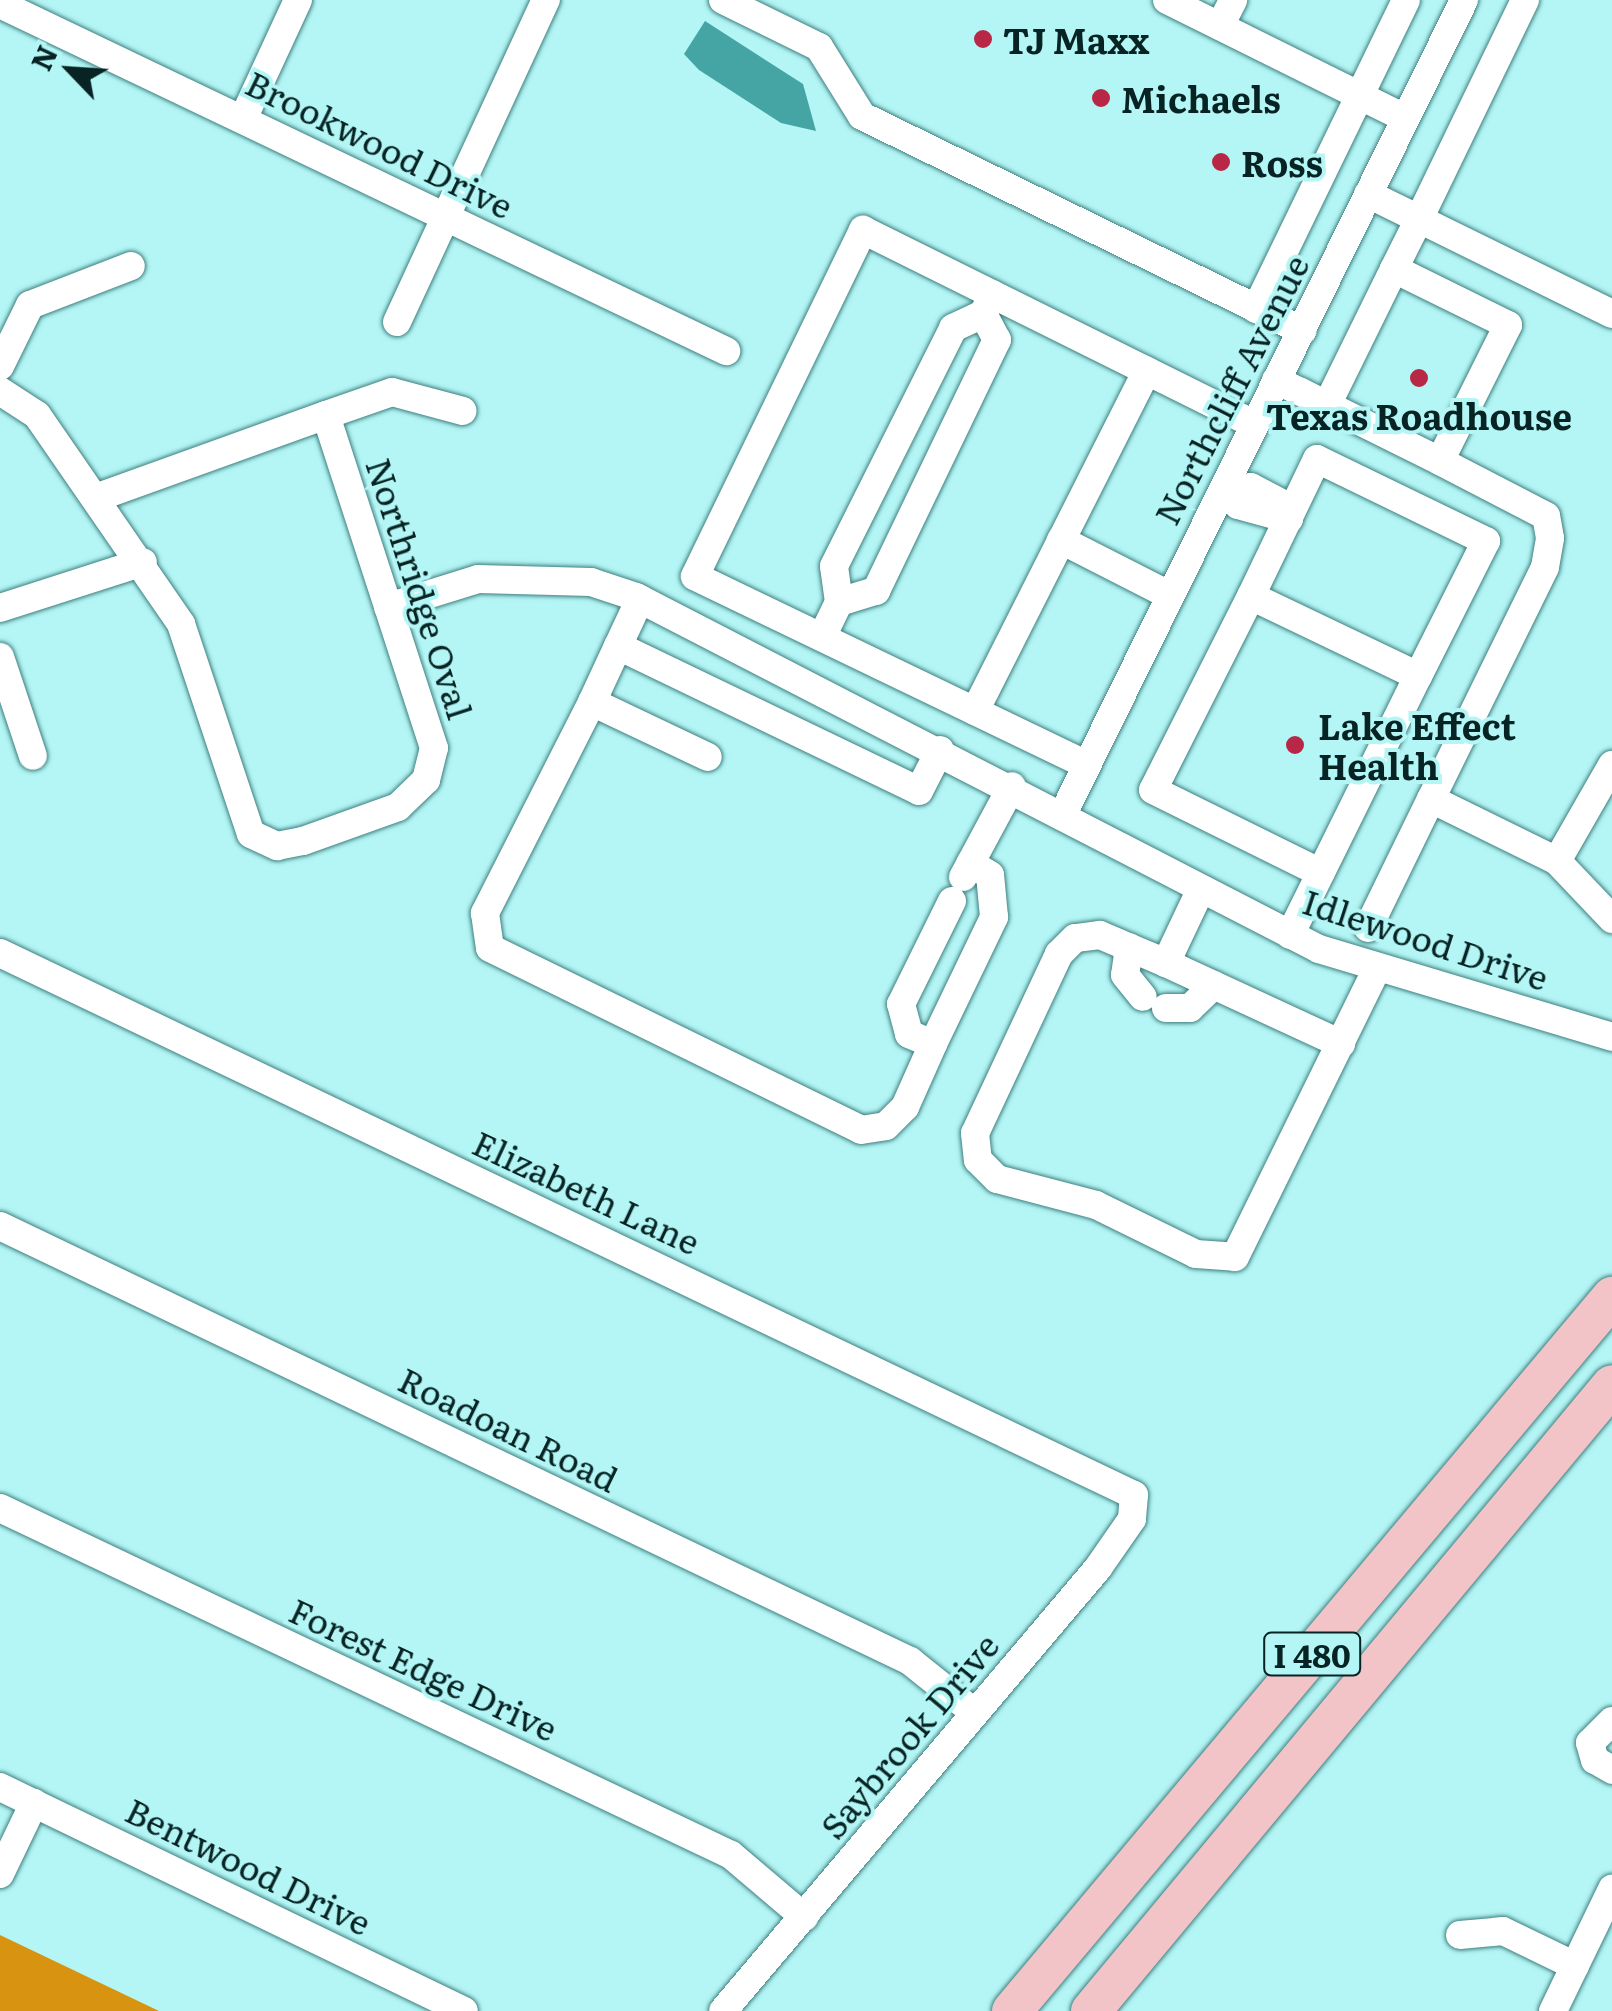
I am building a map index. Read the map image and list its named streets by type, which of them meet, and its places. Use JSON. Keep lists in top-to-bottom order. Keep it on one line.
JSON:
{"streets":{"highway":["I 480"],"street":["Brookwood Drive","Northcliff Avenue","Northridge Oval","Idlewood Drive","Elizabeth Lane","Roadoan Road","Forest Edge Drive","Saybrook Drive","Bentwood Drive"]},"crossings":[["Northcliff Avenue","Idlewood Drive"],["Northridge Oval","Idlewood Drive"],["Elizabeth Lane","Saybrook Drive"],["Roadoan Road","Saybrook Drive"],["Forest Edge Drive","Saybrook Drive"]],"places":["TJ Maxx","Michaels","Ross","Texas Roadhouse","Lake Effect Health"],"north":"top left"}
